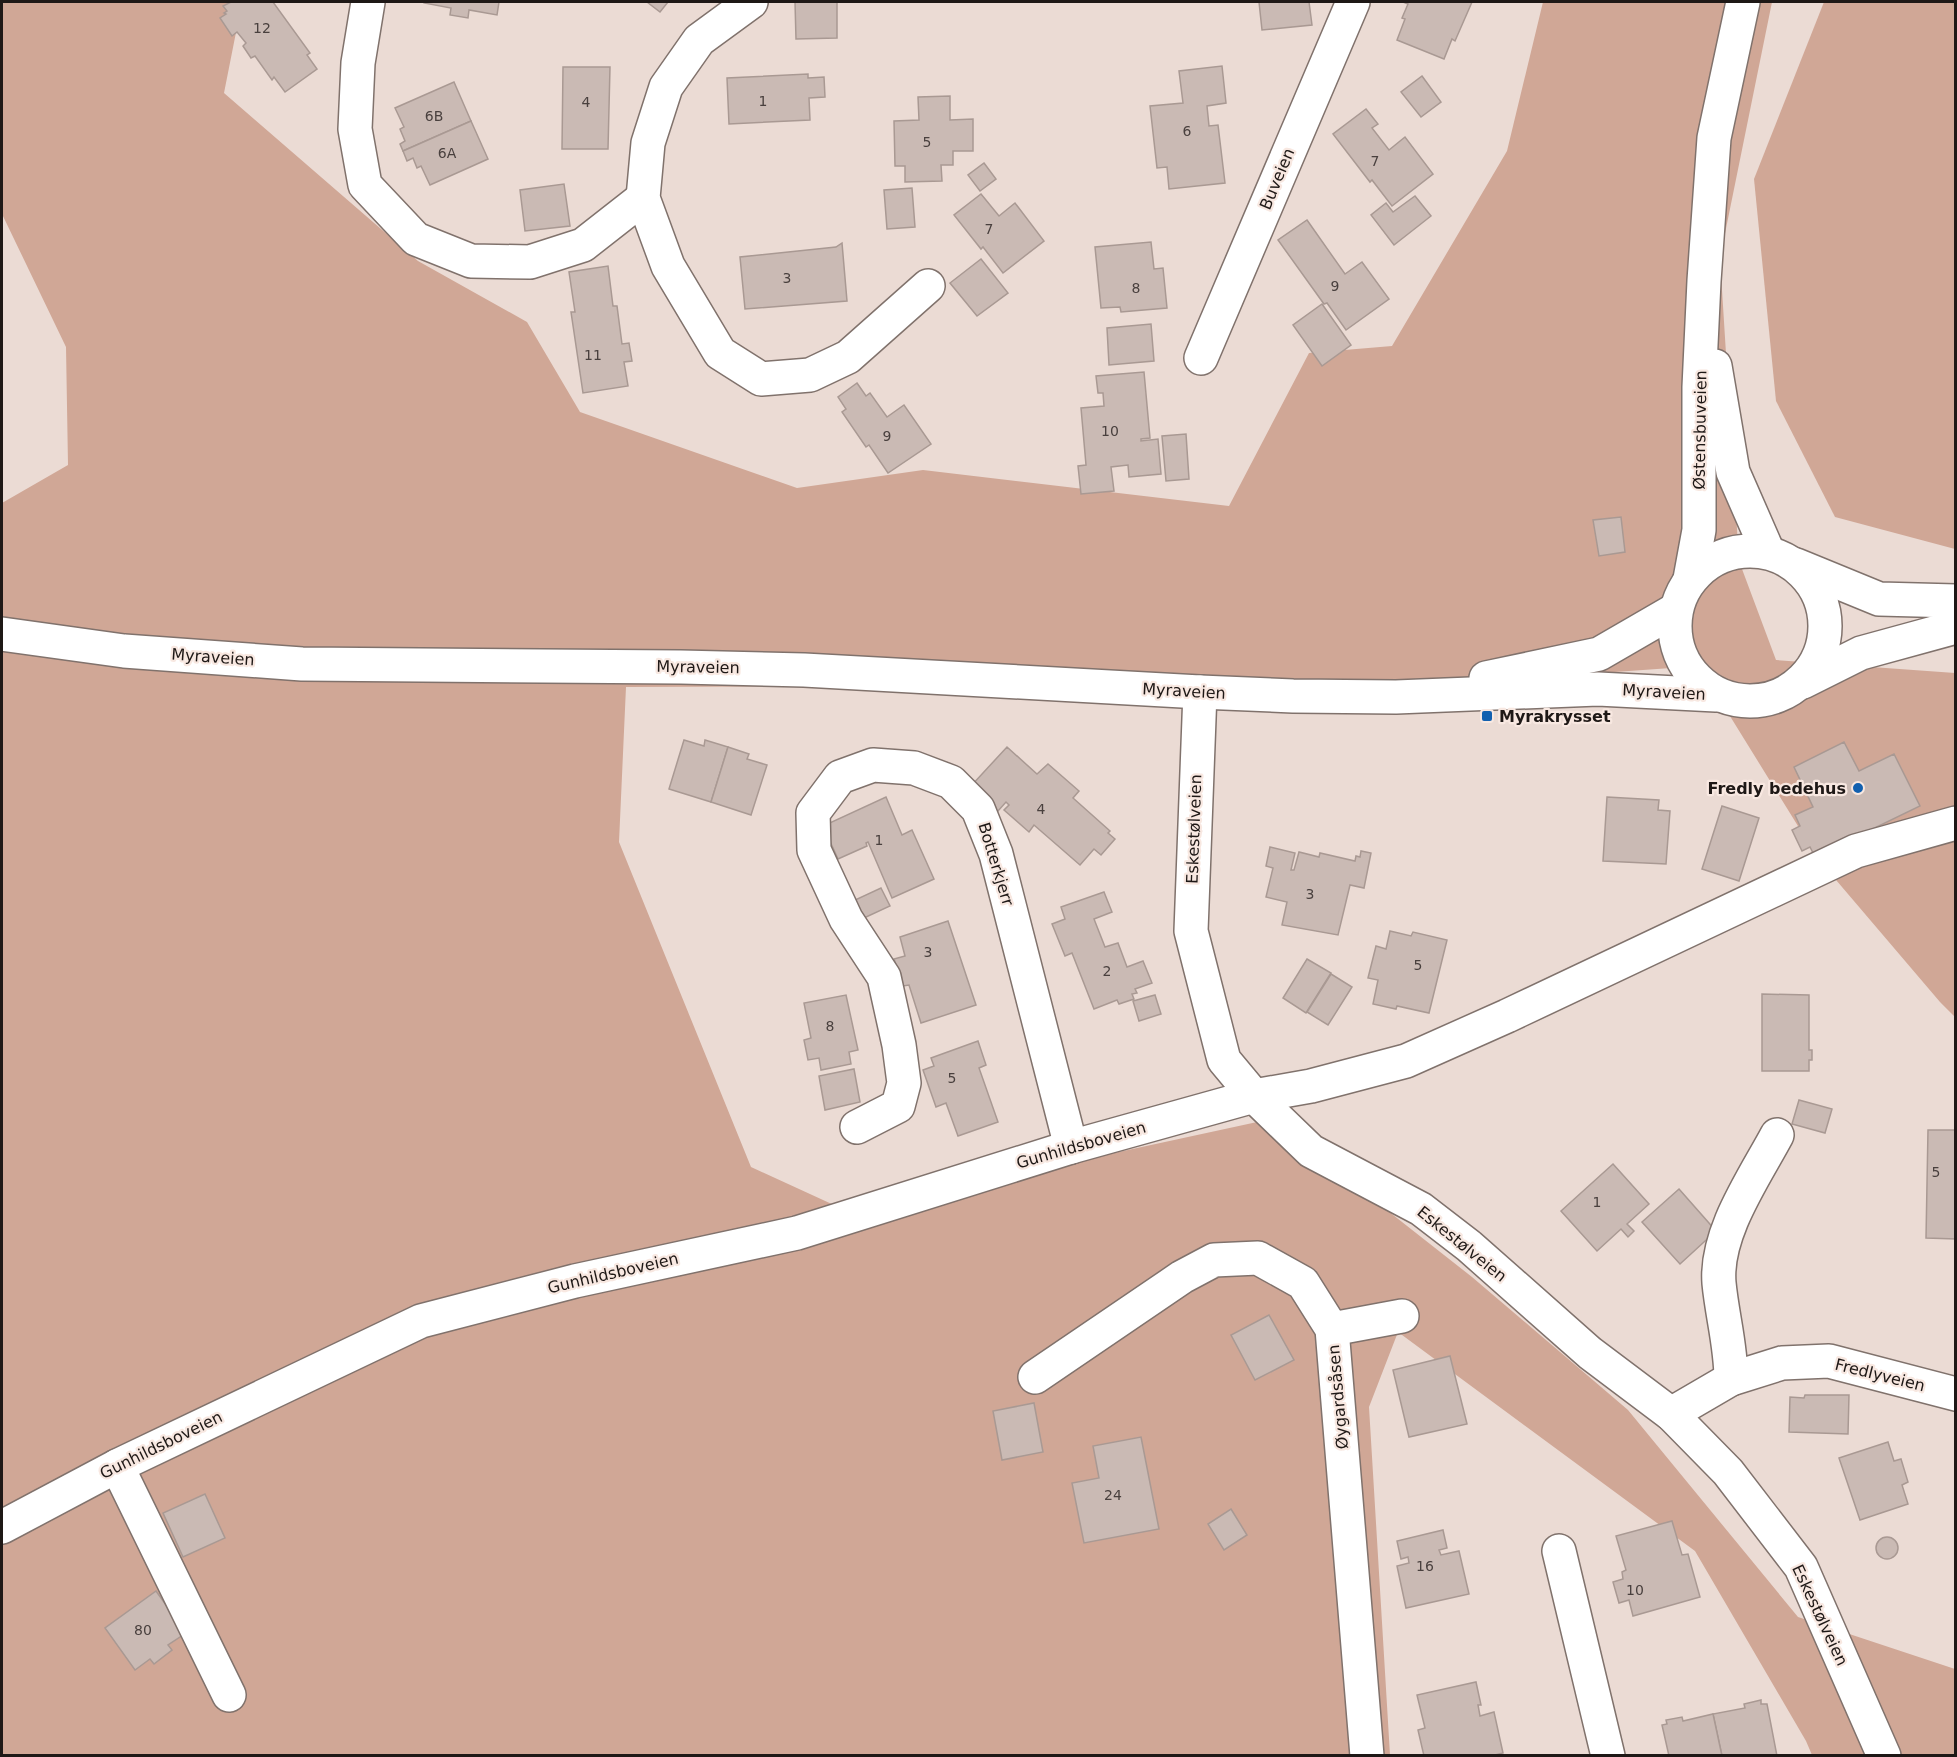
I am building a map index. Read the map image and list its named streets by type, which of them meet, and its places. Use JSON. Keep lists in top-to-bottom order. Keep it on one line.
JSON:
{"streets":{"street":["Buveien","Østensbuveien","Myraveien","Eskestølveien","Botterkjerr","Gunhildsboveien","Fredlyveien","Øygardsåsen"]},"crossings":[["Østensbuveien","Myraveien"],["Myraveien","Eskestølveien"],["Eskestølveien","Gunhildsboveien"],["Eskestølveien","Fredlyveien"],["Botterkjerr","Gunhildsboveien"]],"places":{"transit":["Myrakrysset"],"other":["Fredly bedehus"]},"house_numbers":["12","1","4","6B","6","5","6A","7","7","3","9","8","11","10","9","4","1","3","3","5","2","8","5","5","1","24","16","10","80"]}
